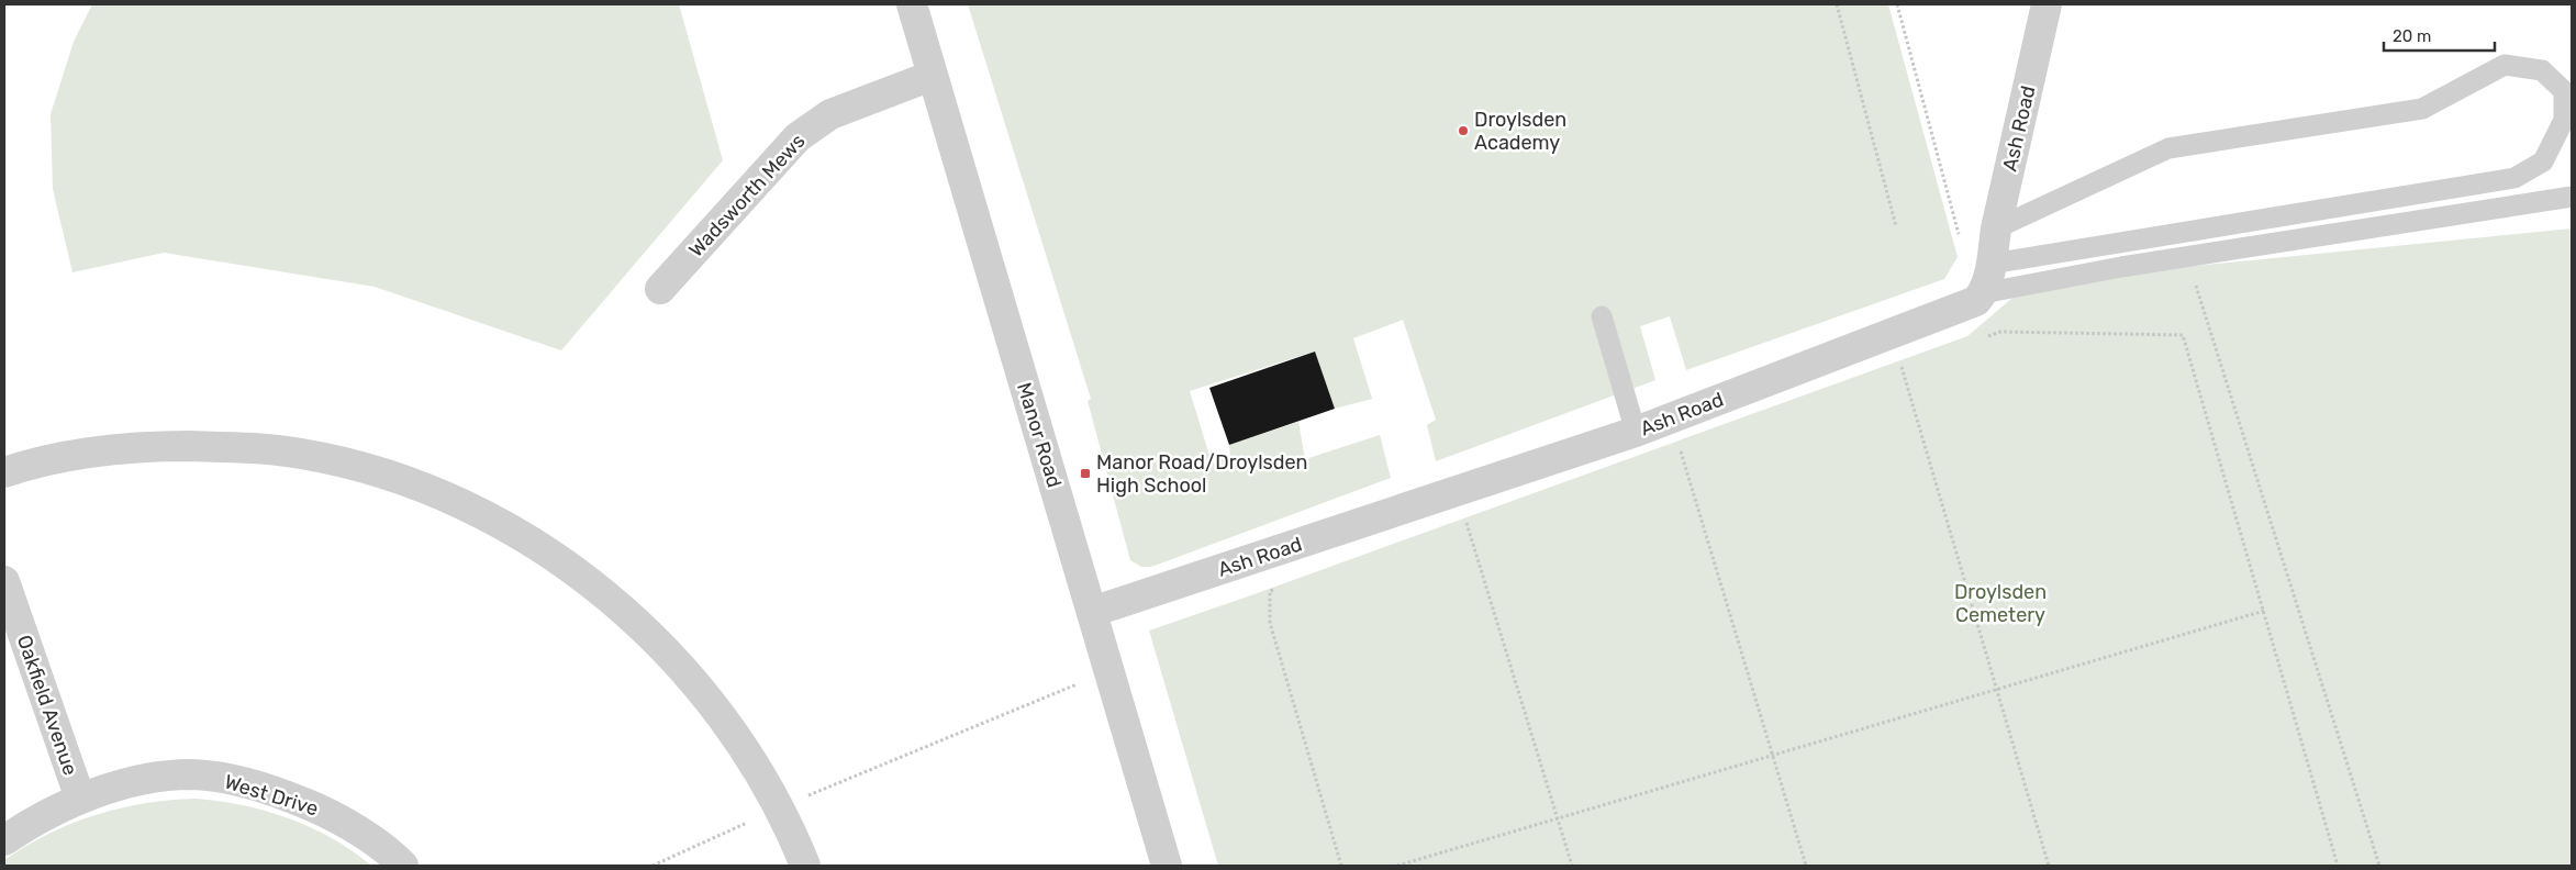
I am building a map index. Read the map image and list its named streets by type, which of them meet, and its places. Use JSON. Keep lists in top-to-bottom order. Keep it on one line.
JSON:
{"streets":{"street":["Ash Road","Wadsworth Mews","Manor Road","Oakfield Avenue","West Drive"]},"crossings":[["Ash Road","Manor Road"],["Wadsworth Mews","Manor Road"],["Oakfield Avenue","West Drive"]],"parks":["Droylsden Cemetery"],"places":{"other":["Droylsden Academy"],"transit":["Manor Road/Droylsden High School"]},"scale_bar":"20 m"}
